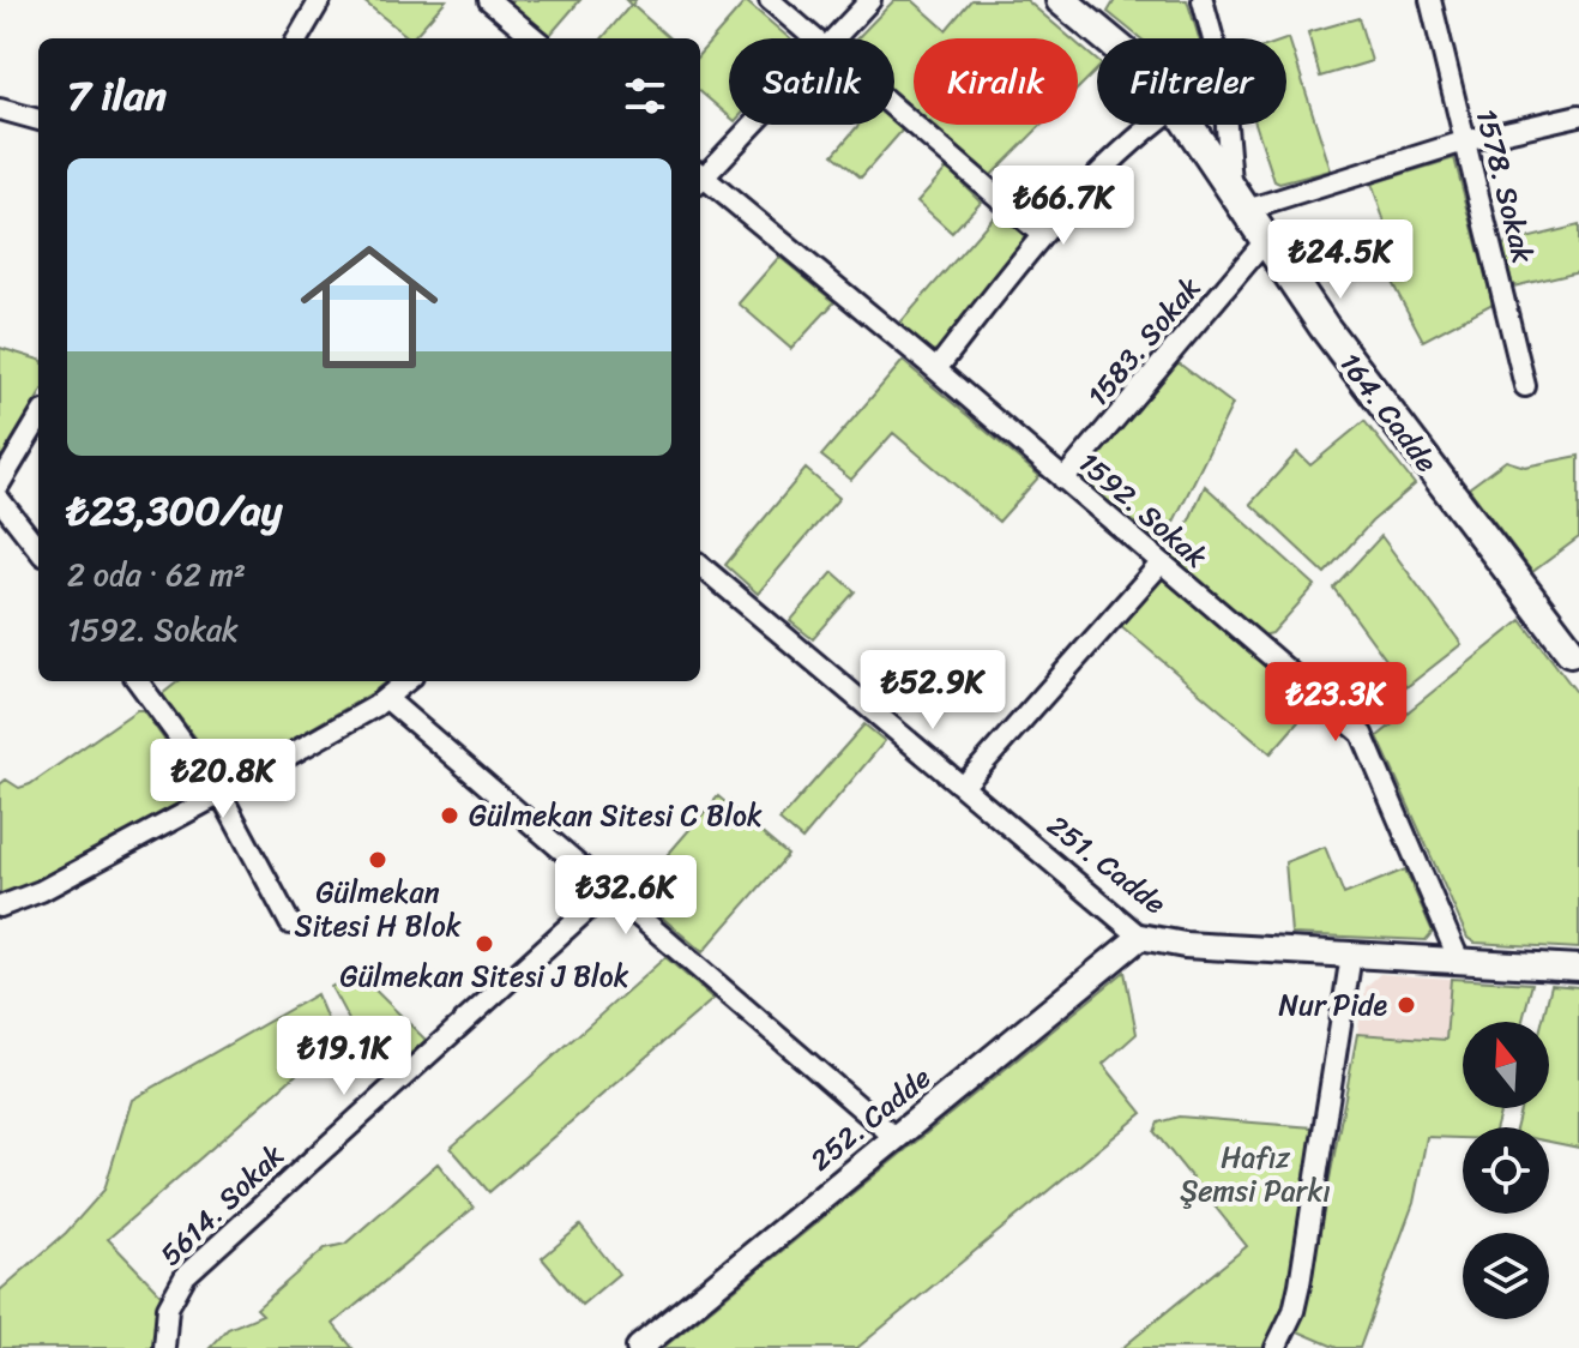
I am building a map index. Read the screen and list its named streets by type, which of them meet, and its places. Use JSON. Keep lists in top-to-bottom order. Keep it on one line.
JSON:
{"streets":{"main road":["164. Cadde"],"street":["1578. Sokak","1583. Sokak","1592. Sokak","251. Cadde","252. Cadde","5614. Sokak"]},"crossings":[["1583. Sokak","164. Cadde"],["1583. Sokak","1592. Sokak"],["1592. Sokak","251. Cadde"],["251. Cadde","252. Cadde"]],"parks":["Hafız Şemsi Parkı"],"places":["Gülmekan Sitesi C Blok","Gülmekan Sitesi H Blok","Gülmekan Sitesi J Blok","Nur Pide"],"north":"top","page":{"chip":["Satılık","Kiralık","Filtreler"],"heading":"7 ilan","list":[{"name":"₺23,300/ay","note":"2 oda · 62 m² · 1592. Sokak"}],"price":["₺66.7K","₺24.5K","₺52.9K","₺23.3K","₺20.8K","₺32.6K","₺19.1K"]}}
